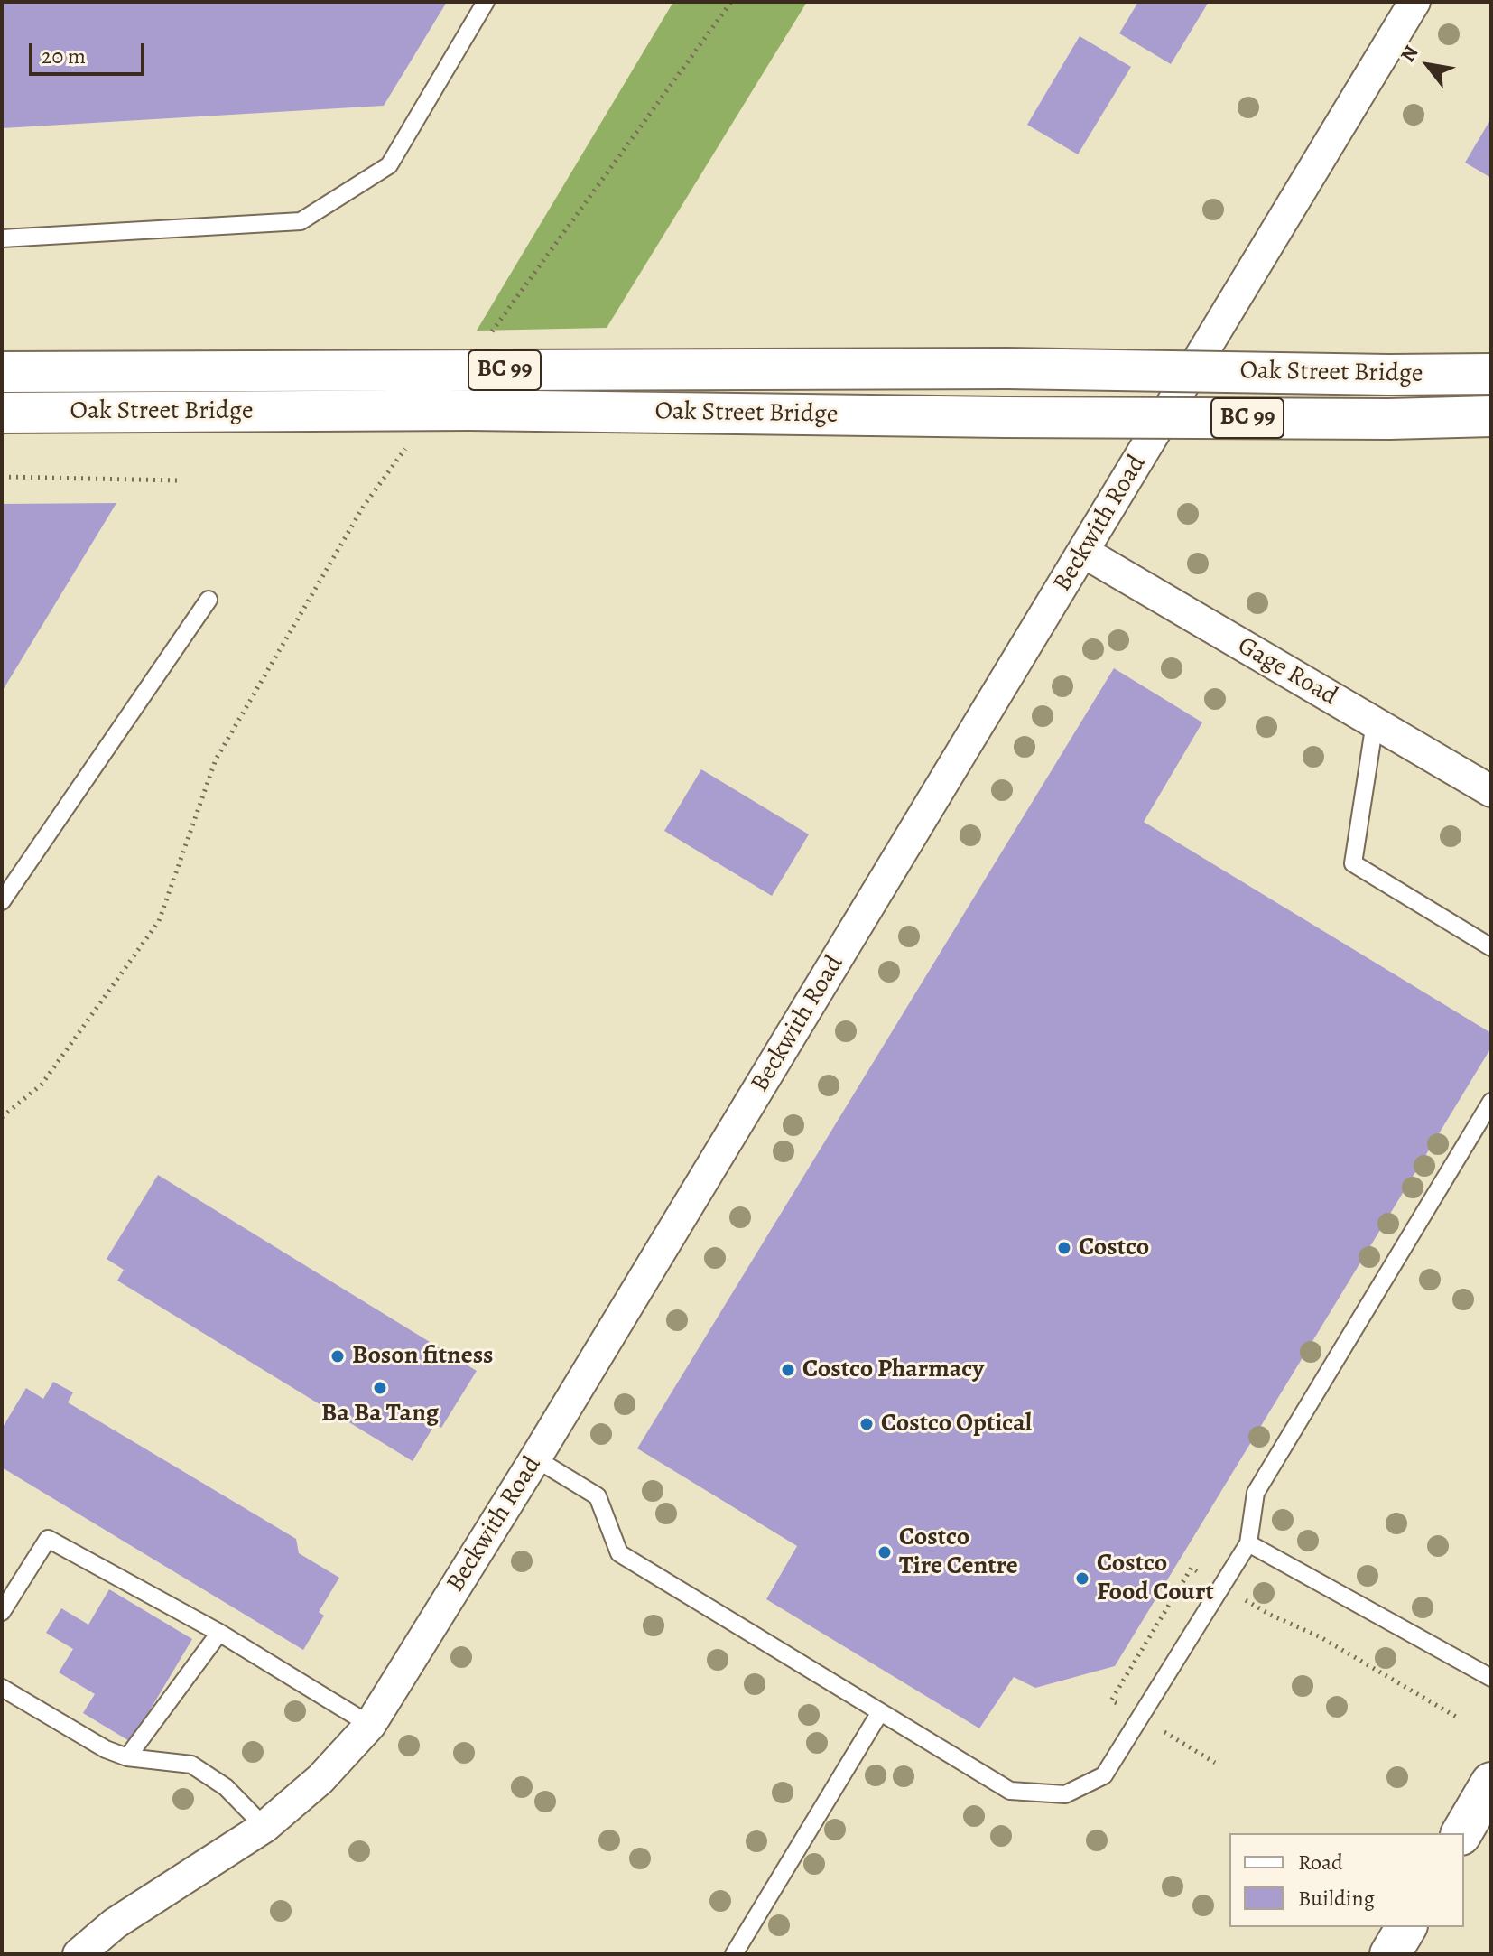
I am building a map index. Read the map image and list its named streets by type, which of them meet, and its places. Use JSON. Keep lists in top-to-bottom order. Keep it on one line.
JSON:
{"streets":{"main road":["BC 99","Oak Street Bridge"],"street":["Beckwith Road","Gage Road"]},"crossings":[["Beckwith Road","Gage Road"]],"places":["Costco","Boson fitness","Costco Pharmacy","Ba Ba Tang","Costco Optical","Costco Tire Centre","Costco Food Court"],"legend":["Road","Building"],"scale_bar":"20 m","north":"top left"}
